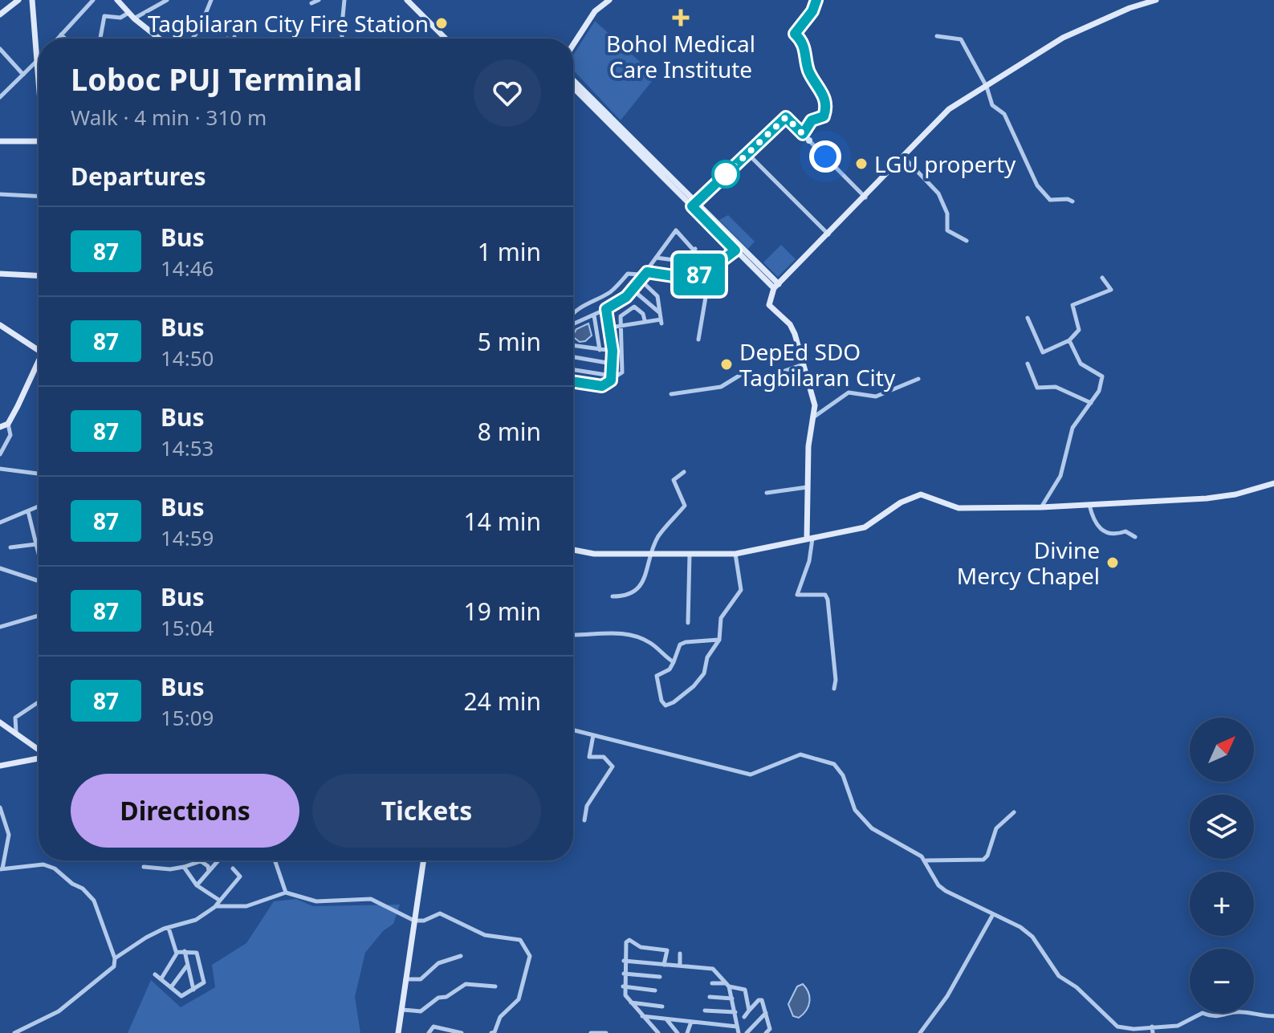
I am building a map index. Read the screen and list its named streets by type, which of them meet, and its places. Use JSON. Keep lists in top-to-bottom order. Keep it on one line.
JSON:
{"places":{"health":["Bohol Medical Care Institute"],"other":["Tagbilaran City Fire Station","LGU property","DepEd SDO Tagbilaran City","Divine Mercy Chapel"]},"lines":["bus line 87"],"north":"top right","page":{"on_map":"87","heading":[["Loboc PUJ Terminal","Walk · 4 min · 310 m"],"Departures"],"list":[{"mark":"87","name":"Bus","note":"14:46","value":"1 min"},{"mark":"87","name":"Bus","note":"14:50","value":"5 min"},{"mark":"87","name":"Bus","note":"14:53","value":"8 min"},{"mark":"87","name":"Bus","note":"14:59","value":"14 min"},{"mark":"87","name":"Bus","note":"15:04","value":"19 min"},{"mark":"87","name":"Bus","note":"15:09","value":"24 min"}],"map_buttons":["+","−"],"buttons":["Directions","Tickets"]}}
